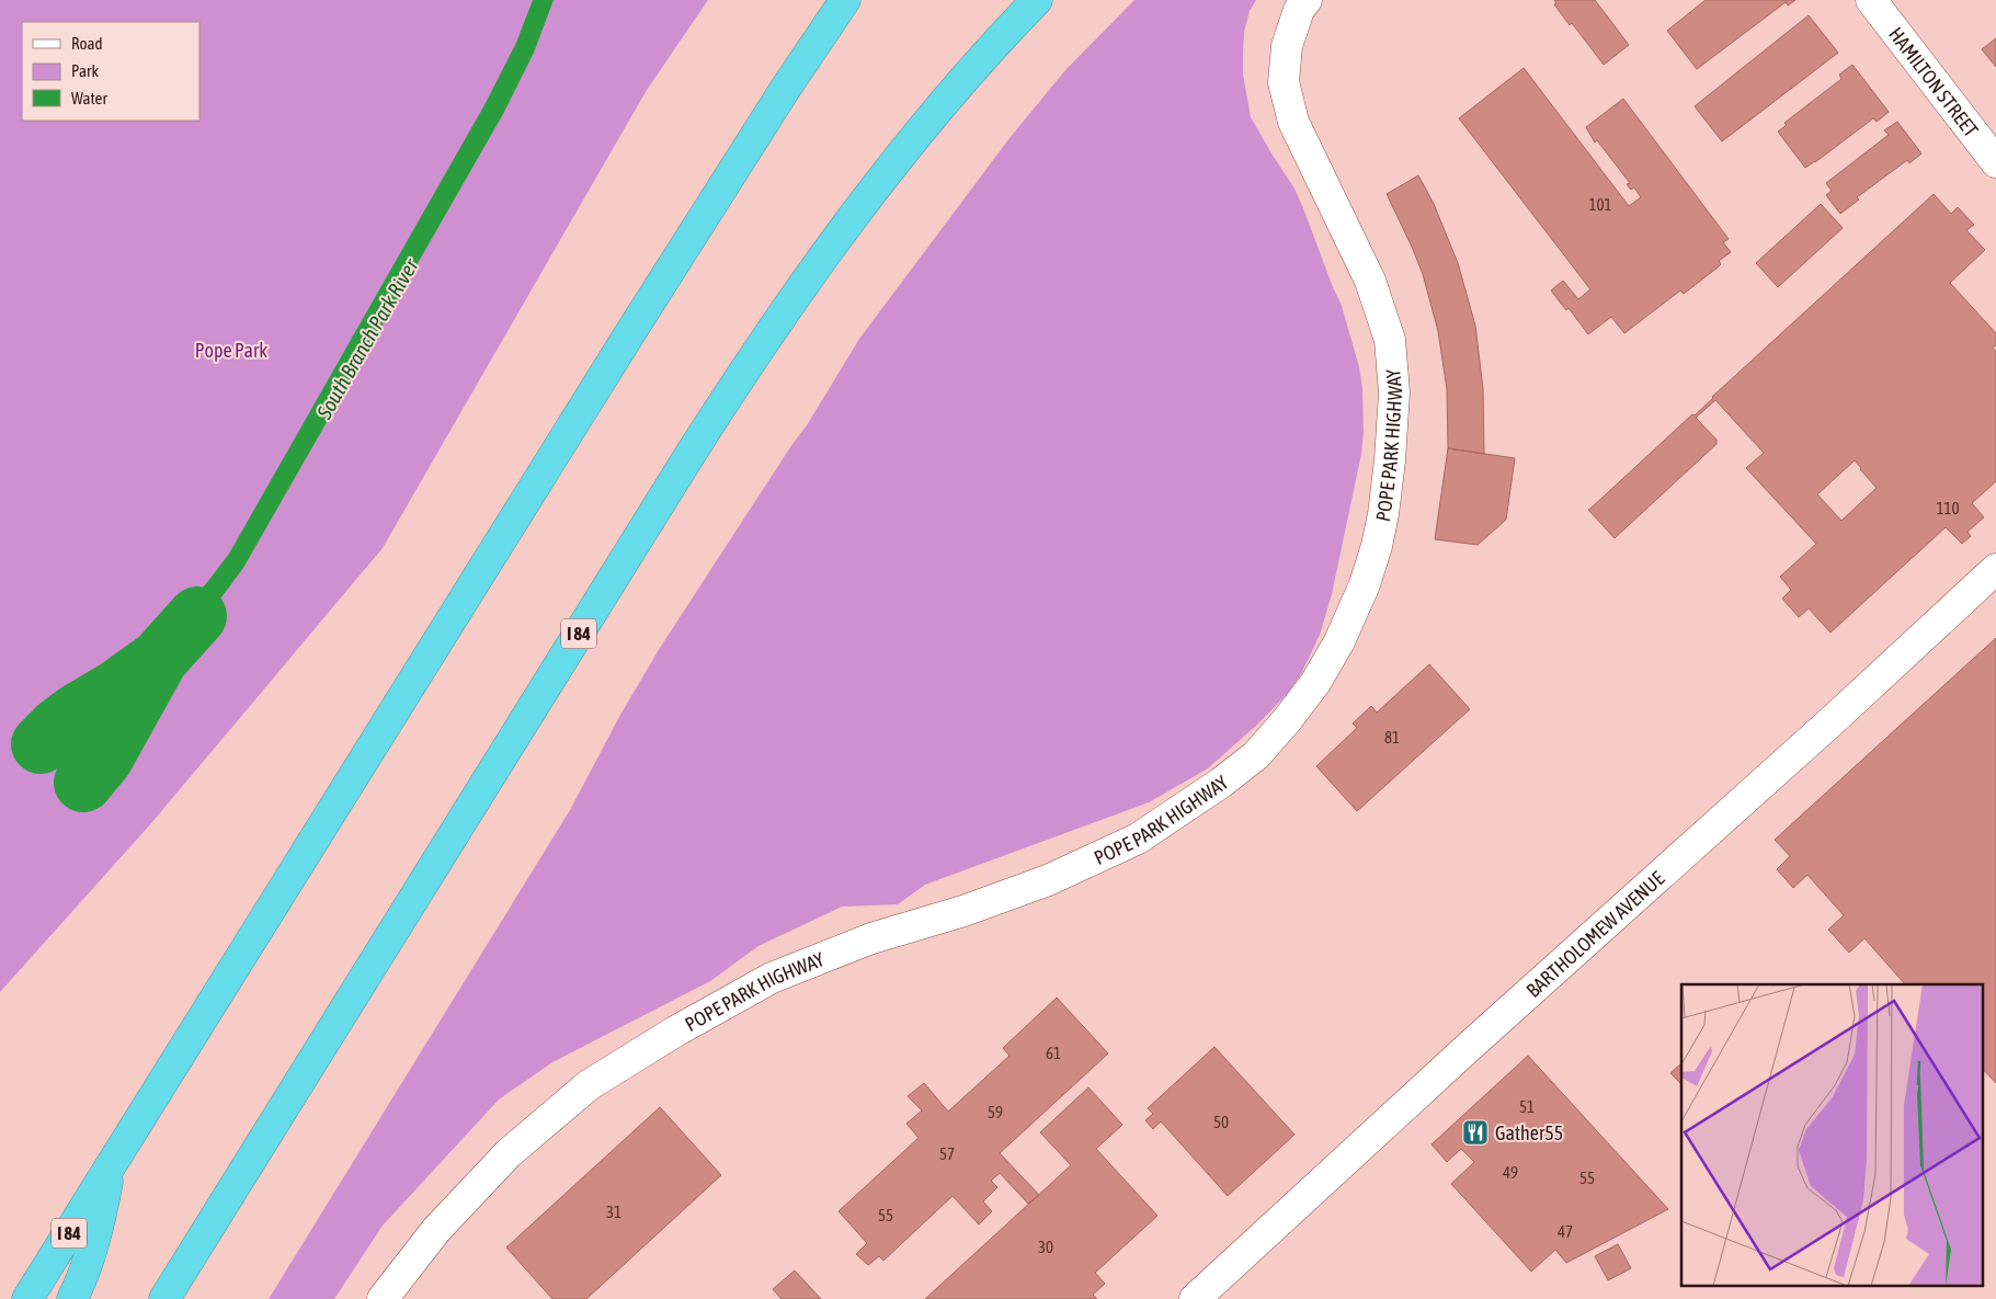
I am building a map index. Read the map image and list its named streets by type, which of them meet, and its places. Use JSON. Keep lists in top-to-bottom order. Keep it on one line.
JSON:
{"streets":{"highway":["I 84"],"street":["HAMILTON STREET","POPE PARK HIGHWAY","BARTHOLOMEW AVENUE"]},"water":["South Branch Park River"],"parks":["Pope Park"],"places":{"restaurant":["Gather55"]},"house_numbers":["101","110","81","61","51","59","50","57","49","55","31","55","47","30"],"legend":["Road","Park","Water"]}
